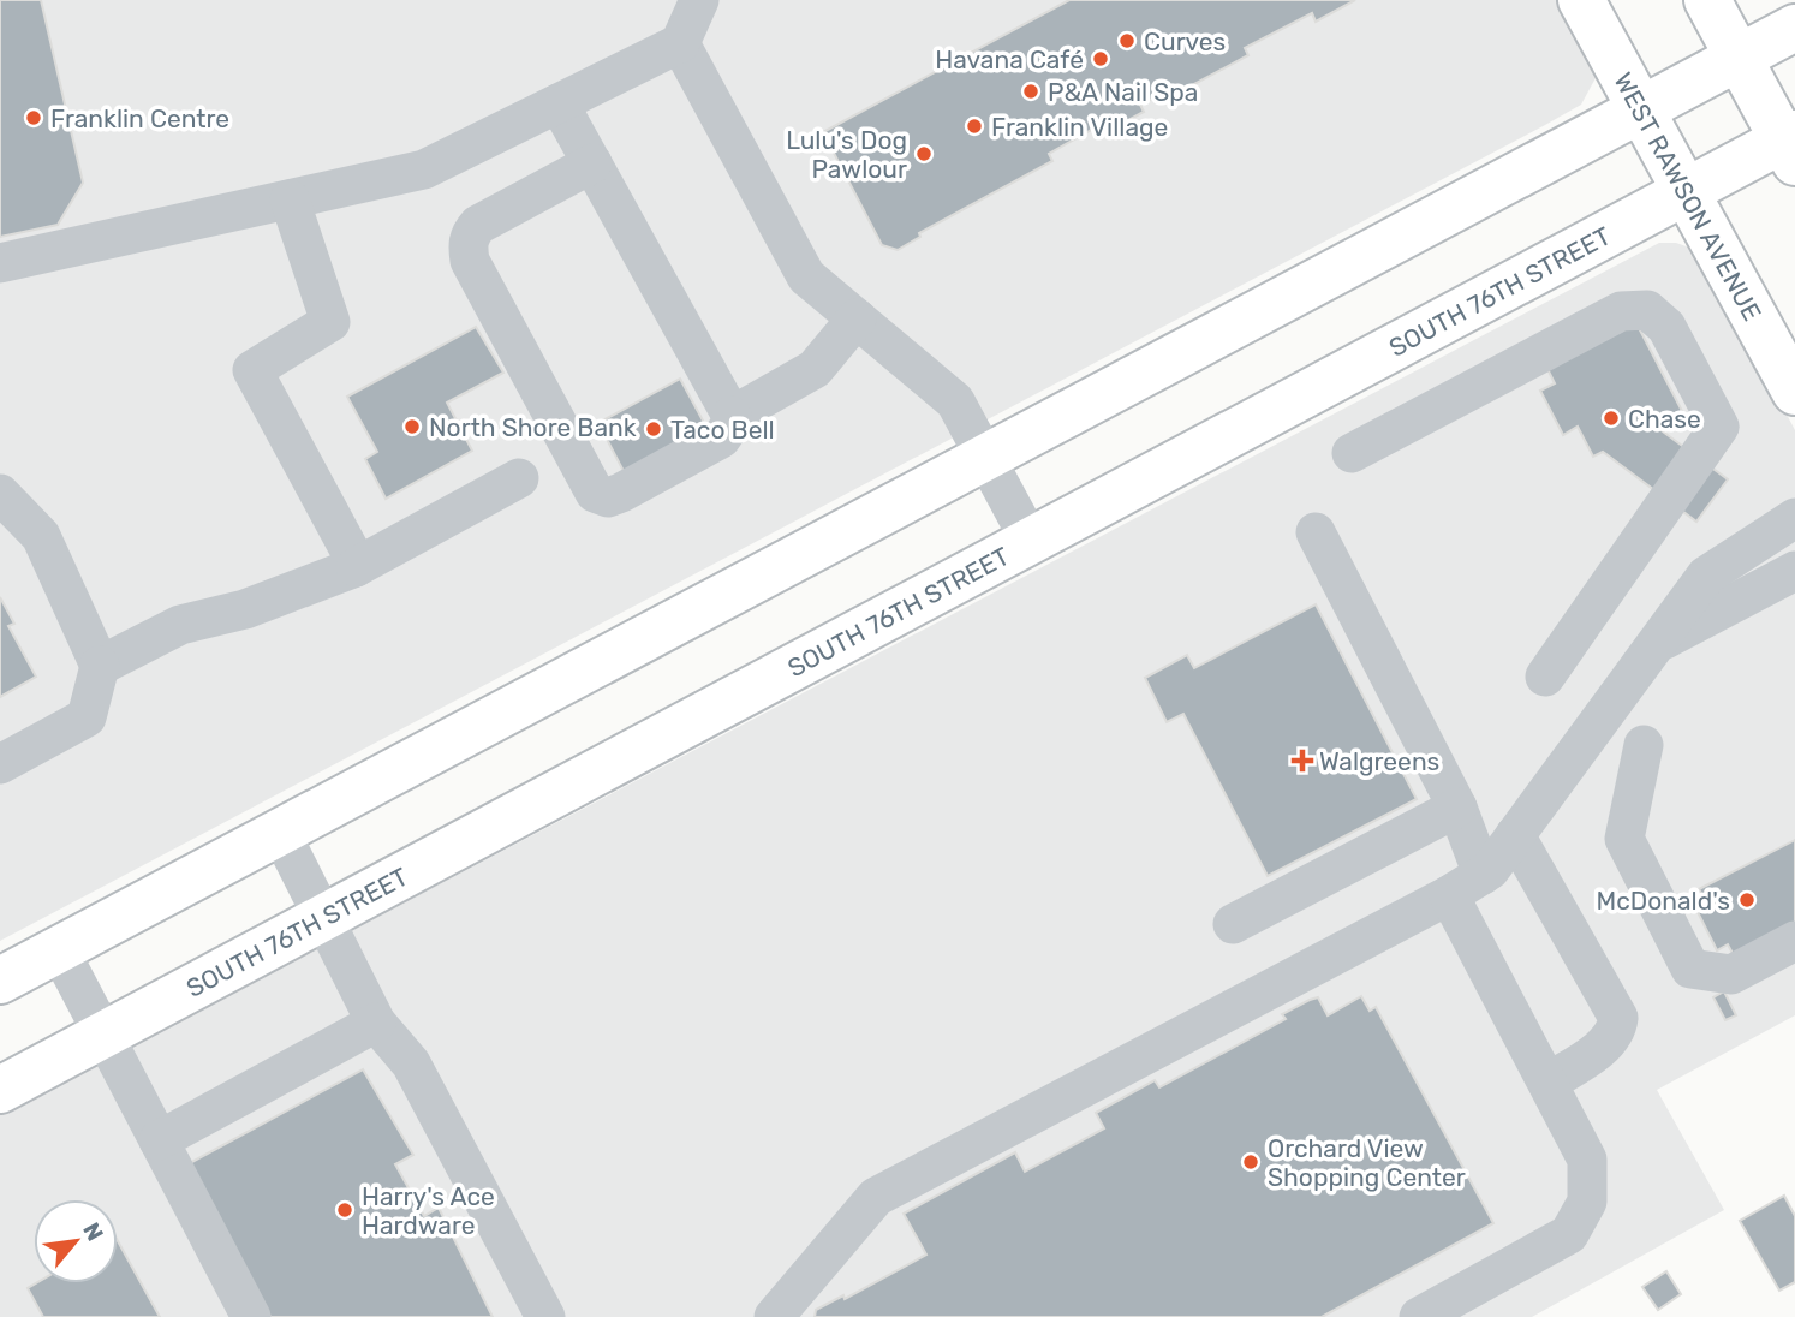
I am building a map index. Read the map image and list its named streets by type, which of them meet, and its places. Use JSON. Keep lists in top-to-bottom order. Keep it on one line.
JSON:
{"streets":{"main road":["WEST RAWSON AVENUE","SOUTH 76TH STREET"]},"crossings":[["WEST RAWSON AVENUE","SOUTH 76TH STREET"]],"places":{"other":["Curves","Havana Café","P&A Nail Spa","Franklin Centre","Franklin Village","Lulu's Dog Pawlour","Chase","North Shore Bank","Taco Bell","McDonald's","Orchard View Shopping Center","Harry's Ace Hardware"],"health":["Walgreens"]},"north":"top right"}
